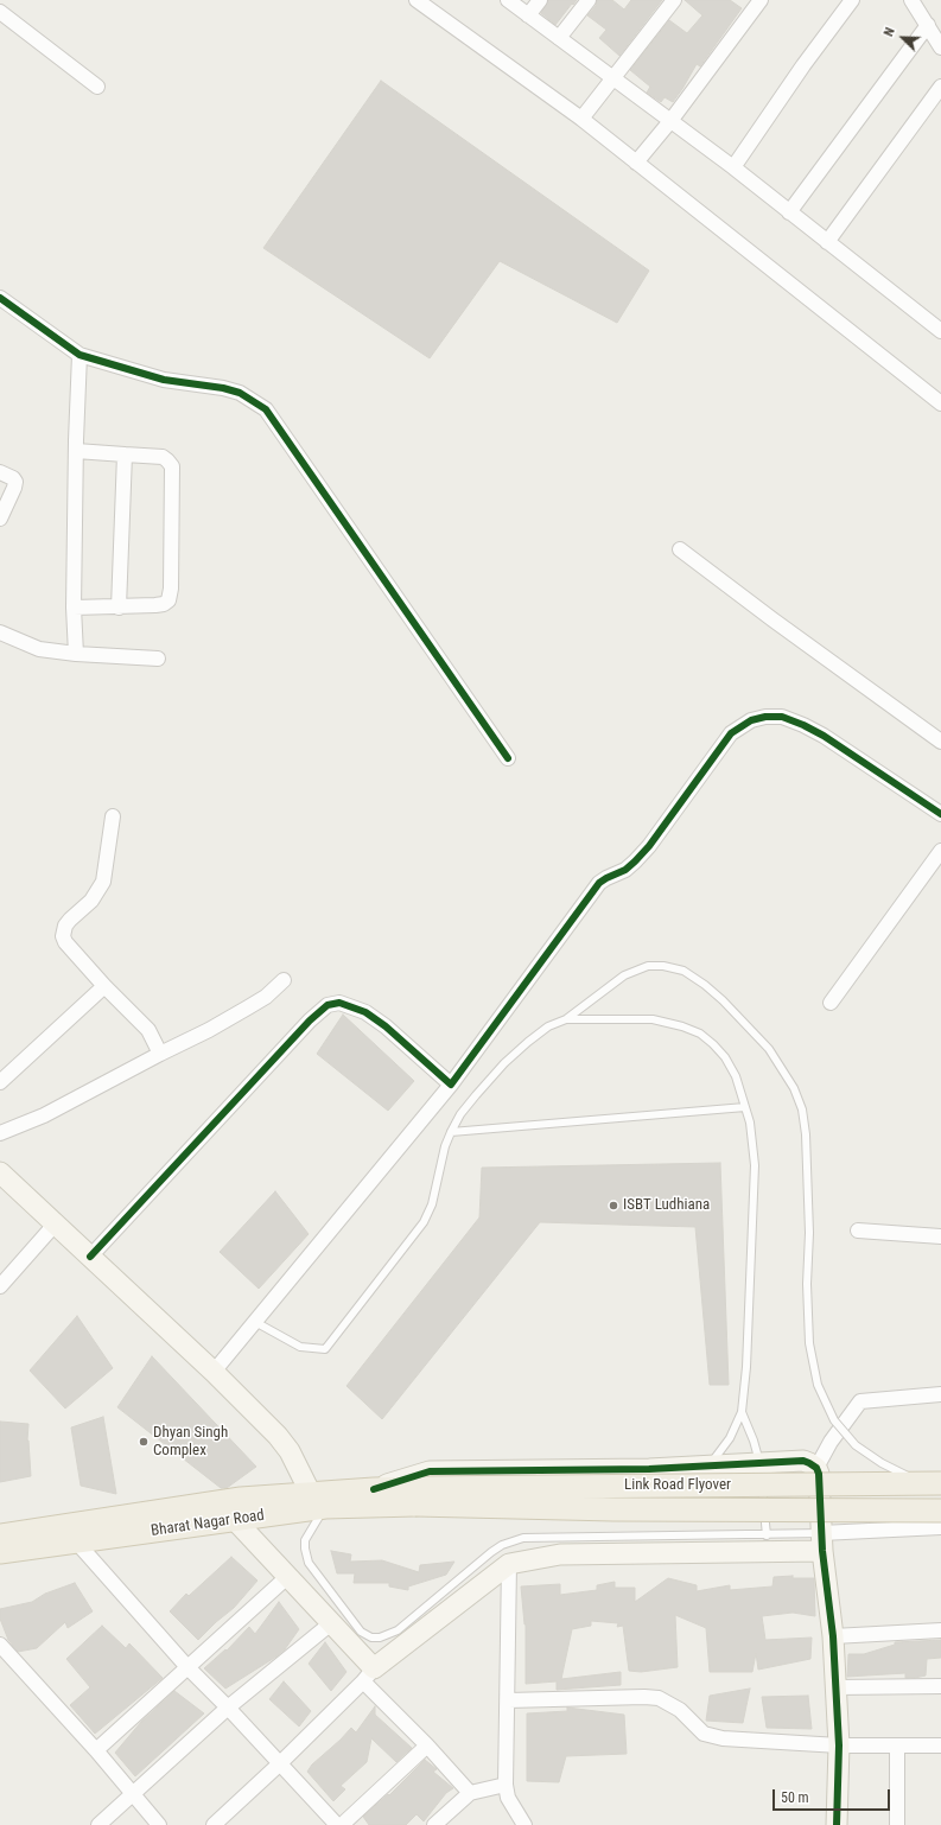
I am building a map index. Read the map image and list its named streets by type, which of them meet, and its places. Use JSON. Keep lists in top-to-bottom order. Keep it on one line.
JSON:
{"streets":{"main road":["Link Road Flyover","Bharat Nagar Road"]},"crossings":[["Link Road Flyover","Bharat Nagar Road"]],"places":["ISBT Ludhiana","Dhyan Singh Complex"],"scale_bar":"50 m","north":"top left"}
